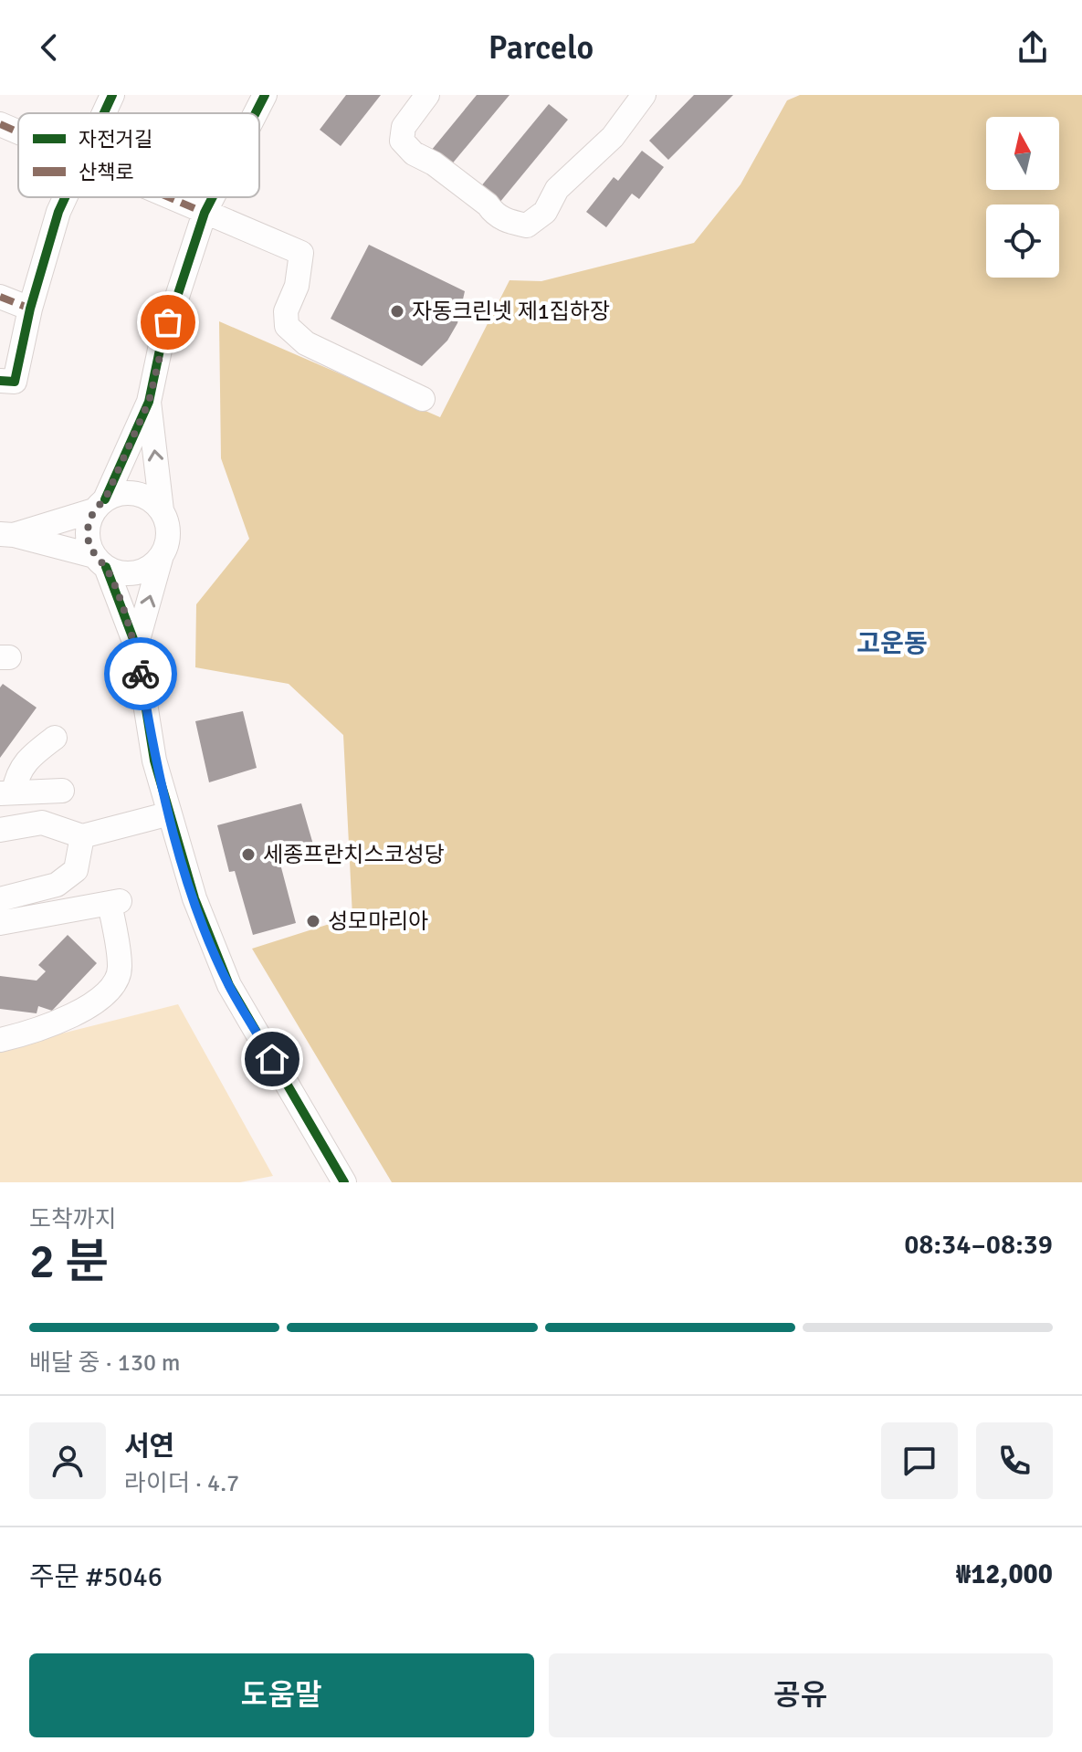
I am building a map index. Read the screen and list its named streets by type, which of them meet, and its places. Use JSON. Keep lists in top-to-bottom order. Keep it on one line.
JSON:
{"districts":["고운동"],"places":["자동크린넷 제1집하장","세종프란치스코성당","성모마리아"],"legend":["자전거길","산책로"],"north":"top","page":{"header":"Parcelo","heading":["2 분","도착까지","08:34–08:39"],"panel":["서연","라이더 · 4.7","주문 #5046","₩12,000"],"bar":"배달 중 · 130 m","buttons":["도움말","공유"]}}
